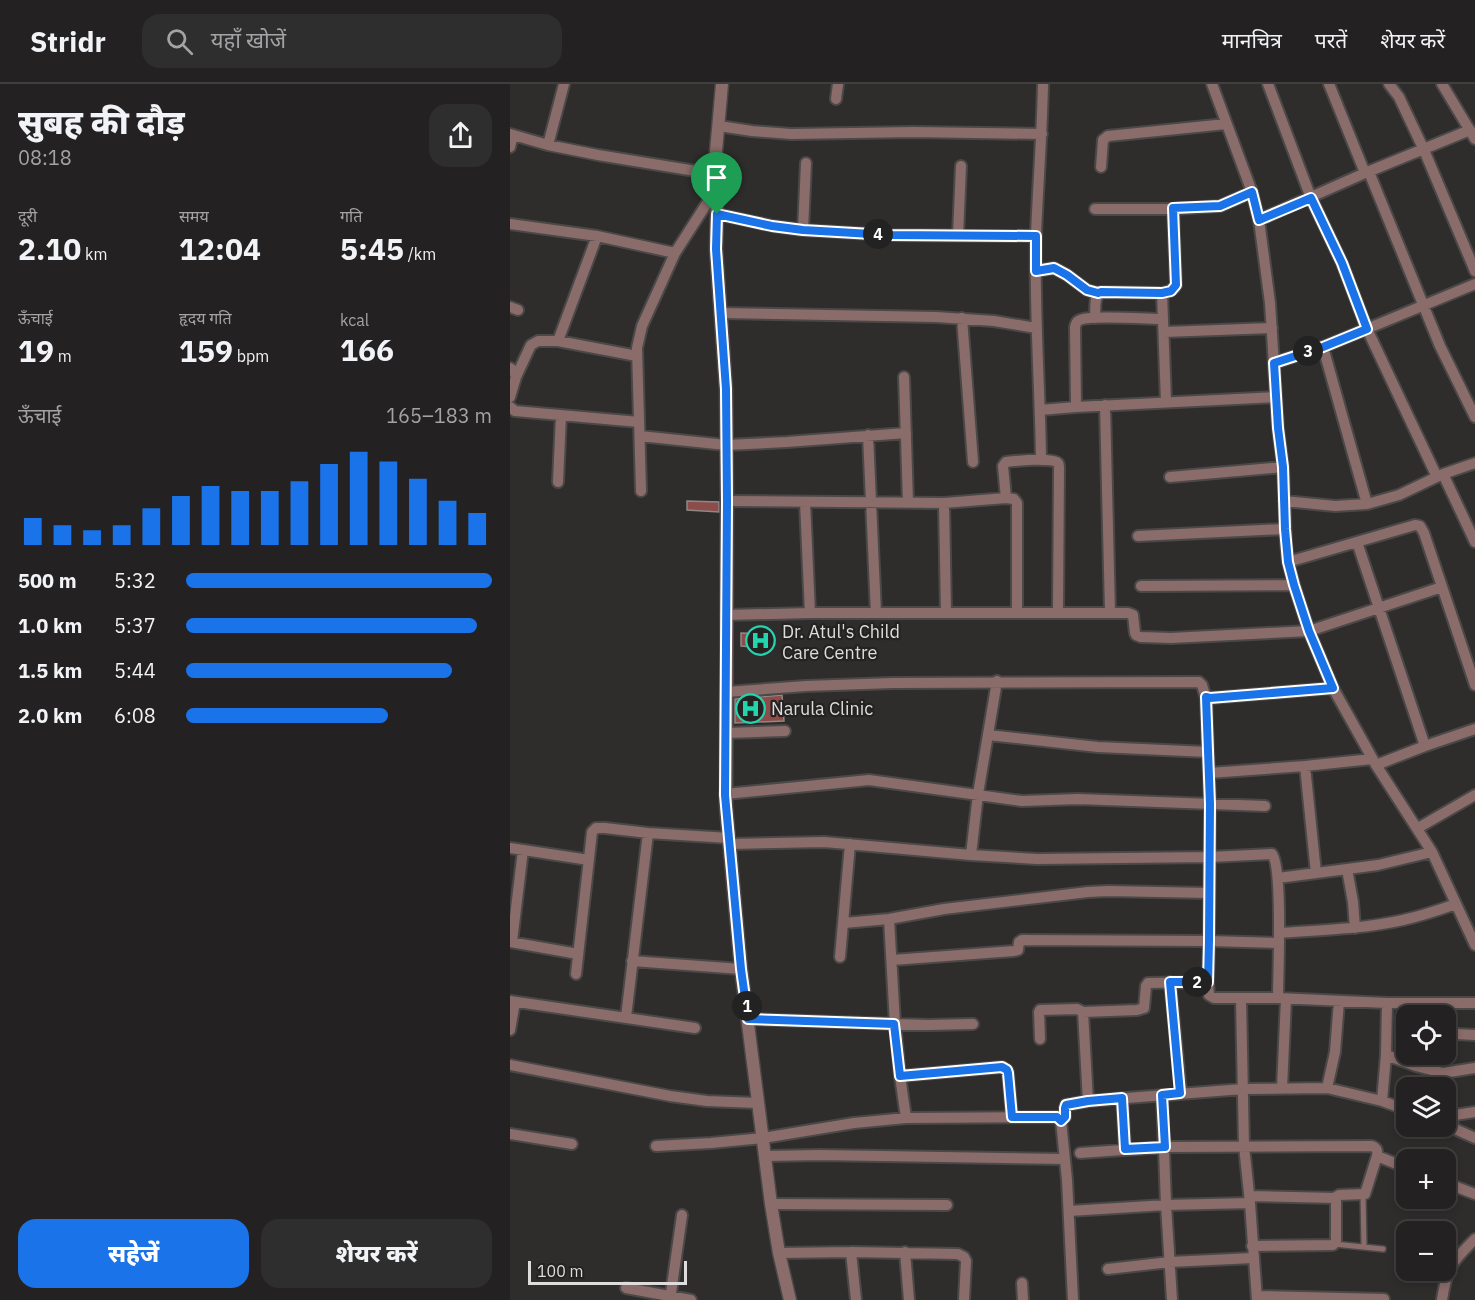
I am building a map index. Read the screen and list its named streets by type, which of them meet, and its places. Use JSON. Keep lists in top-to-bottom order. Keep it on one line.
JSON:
{"places":{"hospital":["Dr. Atul's Child Care Centre","Narula Clinic"]},"scale_bar":"100 m","page":{"header":"Stridr","search":"यहाँ खोजें","nav":["मानचित्र","परतें","शेयर करें"],"heading":["सुबह की दौड़","08:18"],"stats":[["दूरी","2.10 km"],["समय","12:04"],["गति","5:45 /km"],["ऊँचाई","19 m"],["हृदय गति","159 bpm"],["kcal","166"]],"pins":["4","3","2","1"],"chart":["ऊँचाई","165–183 m"],"list":[{"name":"500 m","note":"5:32"},{"name":"1.0 km","note":"5:37"},{"name":"1.5 km","note":"5:44"},{"name":"2.0 km","note":"6:08"}],"map_buttons":["+","−"],"buttons":["सहेजें","शेयर करें"],"scale":"100 m"}}
